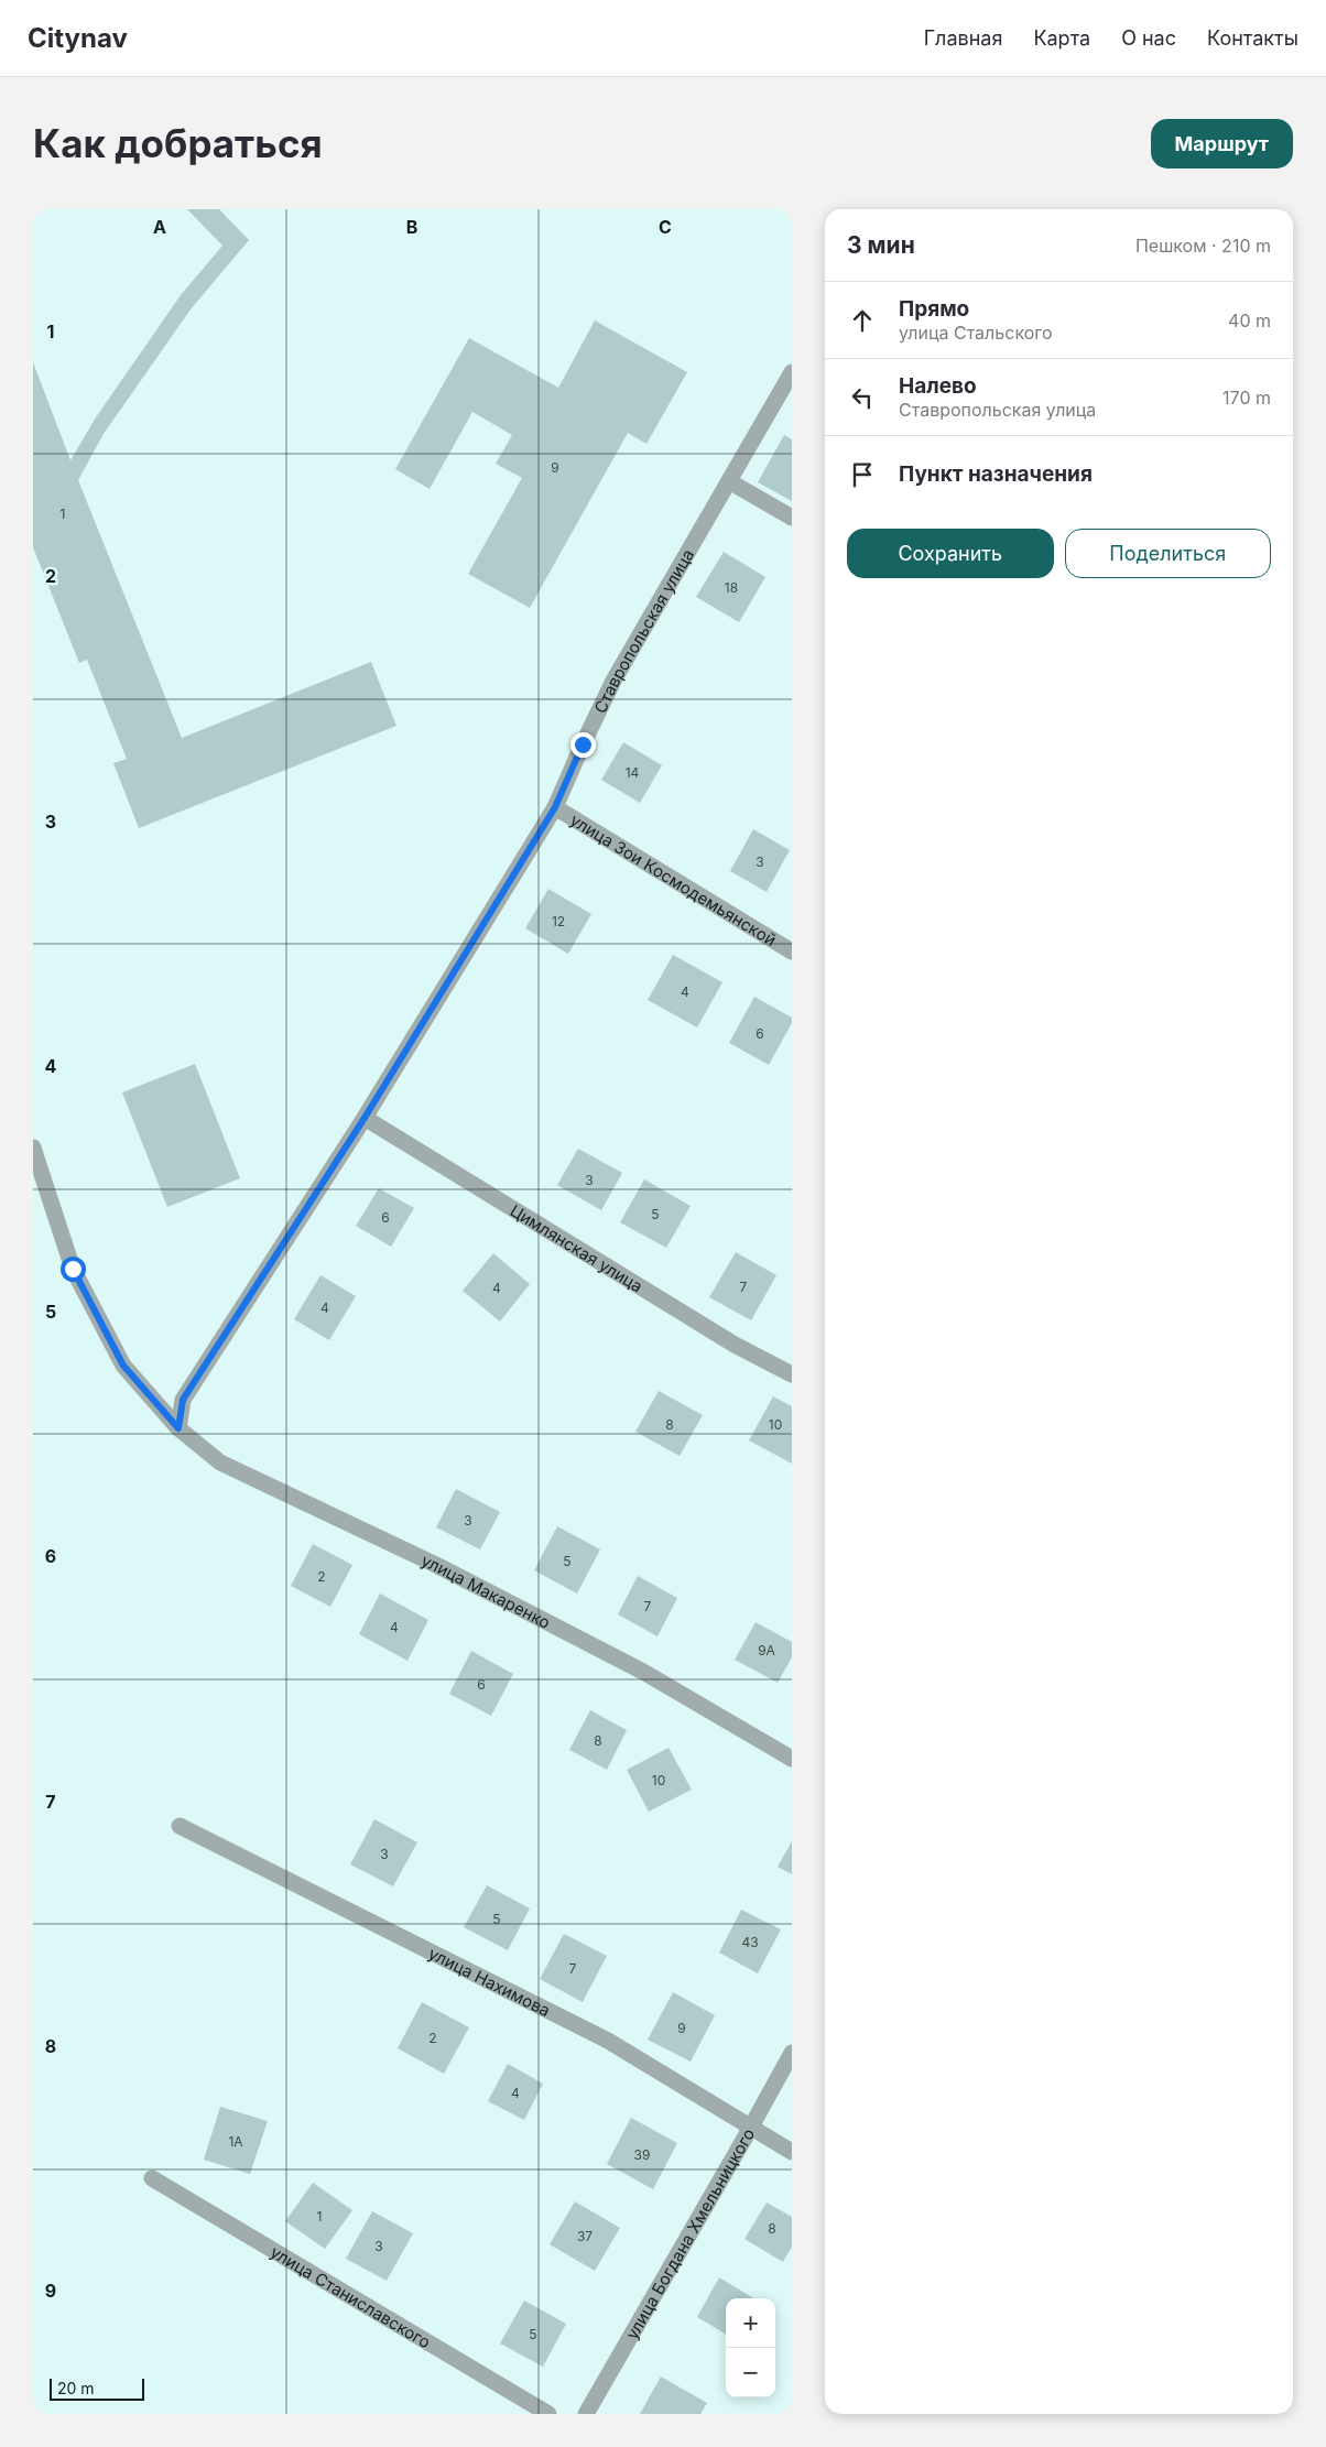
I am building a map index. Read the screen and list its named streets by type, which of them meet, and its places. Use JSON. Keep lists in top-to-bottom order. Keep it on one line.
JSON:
{"streets":{"street":["Ставропольская улица","улица Зои Космодемьянской","Цимлянская улица","улица Макаренко","улица Нахимова","улица Богдана Хмельницкого","улица Станиславского"]},"crossings":[["Ставропольская улица","улица Зои Космодемьянской"],["Ставропольская улица","Цимлянская улица"],["Ставропольская улица","улица Макаренко"],["улица Нахимова","улица Богдана Хмельницкого"]],"house_numbers":["9","1","18","14","3","12","4","6","3","5","6","7","4","4","8","10","3","5","2","7","4","9А","6","8","10","3","5","43","7","9","2","4","1А","39","1","8","37","3","5"],"scale_bar":"20 m","page":{"header":"Citynav","nav":["Главная","Карта","О нас","Контакты"],"buttons":["Маршрут",["Сохранить","Поделиться"]],"title":"Как добраться","heading":["3 мин","Пешком · 210 m"],"list":[["Прямо","улица Стальского","40 m"],["Налево","Ставропольская улица","170 m"],"Пункт назначения"],"map_buttons":["+","−"],"scale":"20 m"},"grid":{"columns":["A","B","C"],"rows":["1","2","3","4","5","6","7","8","9"]}}
